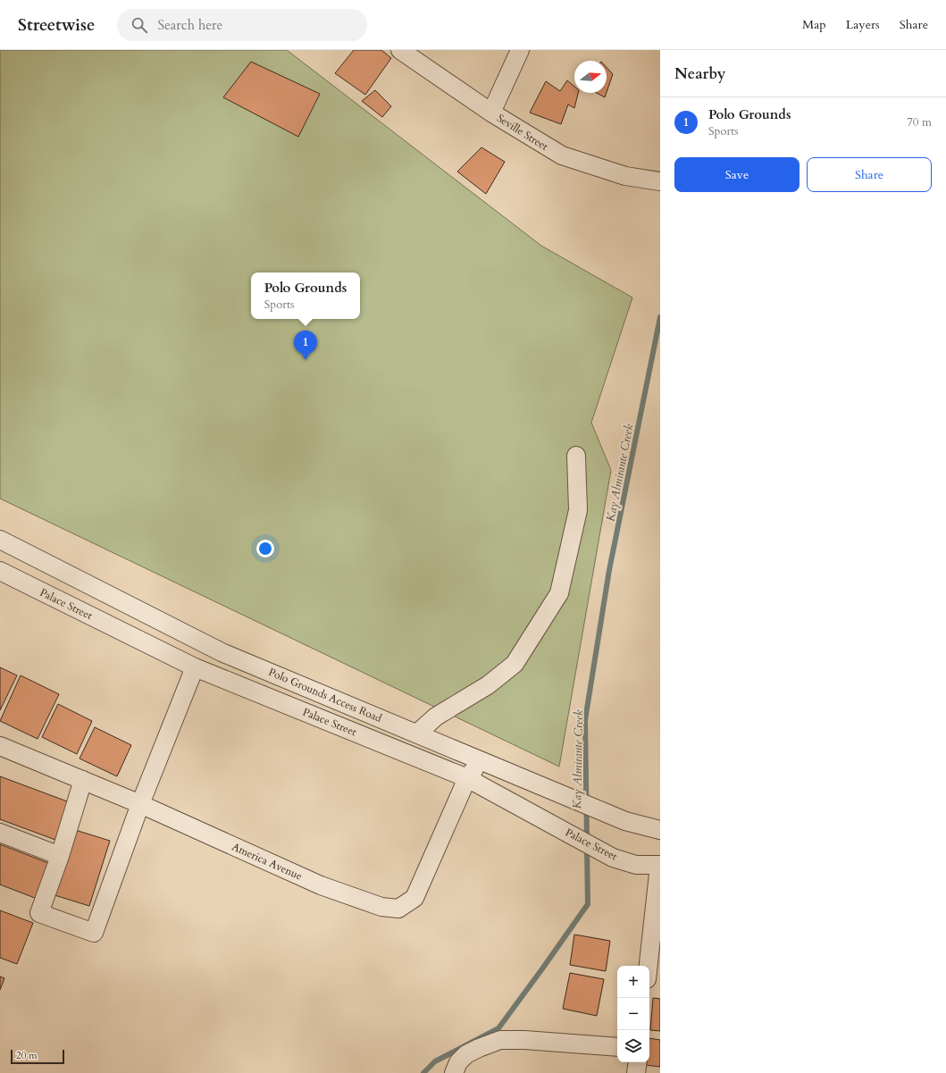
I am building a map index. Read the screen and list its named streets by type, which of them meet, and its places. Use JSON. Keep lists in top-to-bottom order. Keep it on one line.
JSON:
{"streets":{"street":["Seville Street","Palace Street","Polo Grounds Access Road","America Avenue"]},"crossings":[["Palace Street","America Avenue"],["Polo Grounds Access Road","America Avenue"]],"water":["Kay Almirante Creek"],"scale_bar":"20 m","north":"right","page":{"header":"Streetwise","search":"Search here","nav":["Map","Layers","Share"],"heading":"Nearby","list":[{"mark":"1","name":"Polo Grounds","note":"Sports","value":"70 m"}],"buttons":["Save","Share"],"popup":["Polo Grounds","Sports"],"pins":"1","map_buttons":["+","−"],"scale":"20 m"}}
